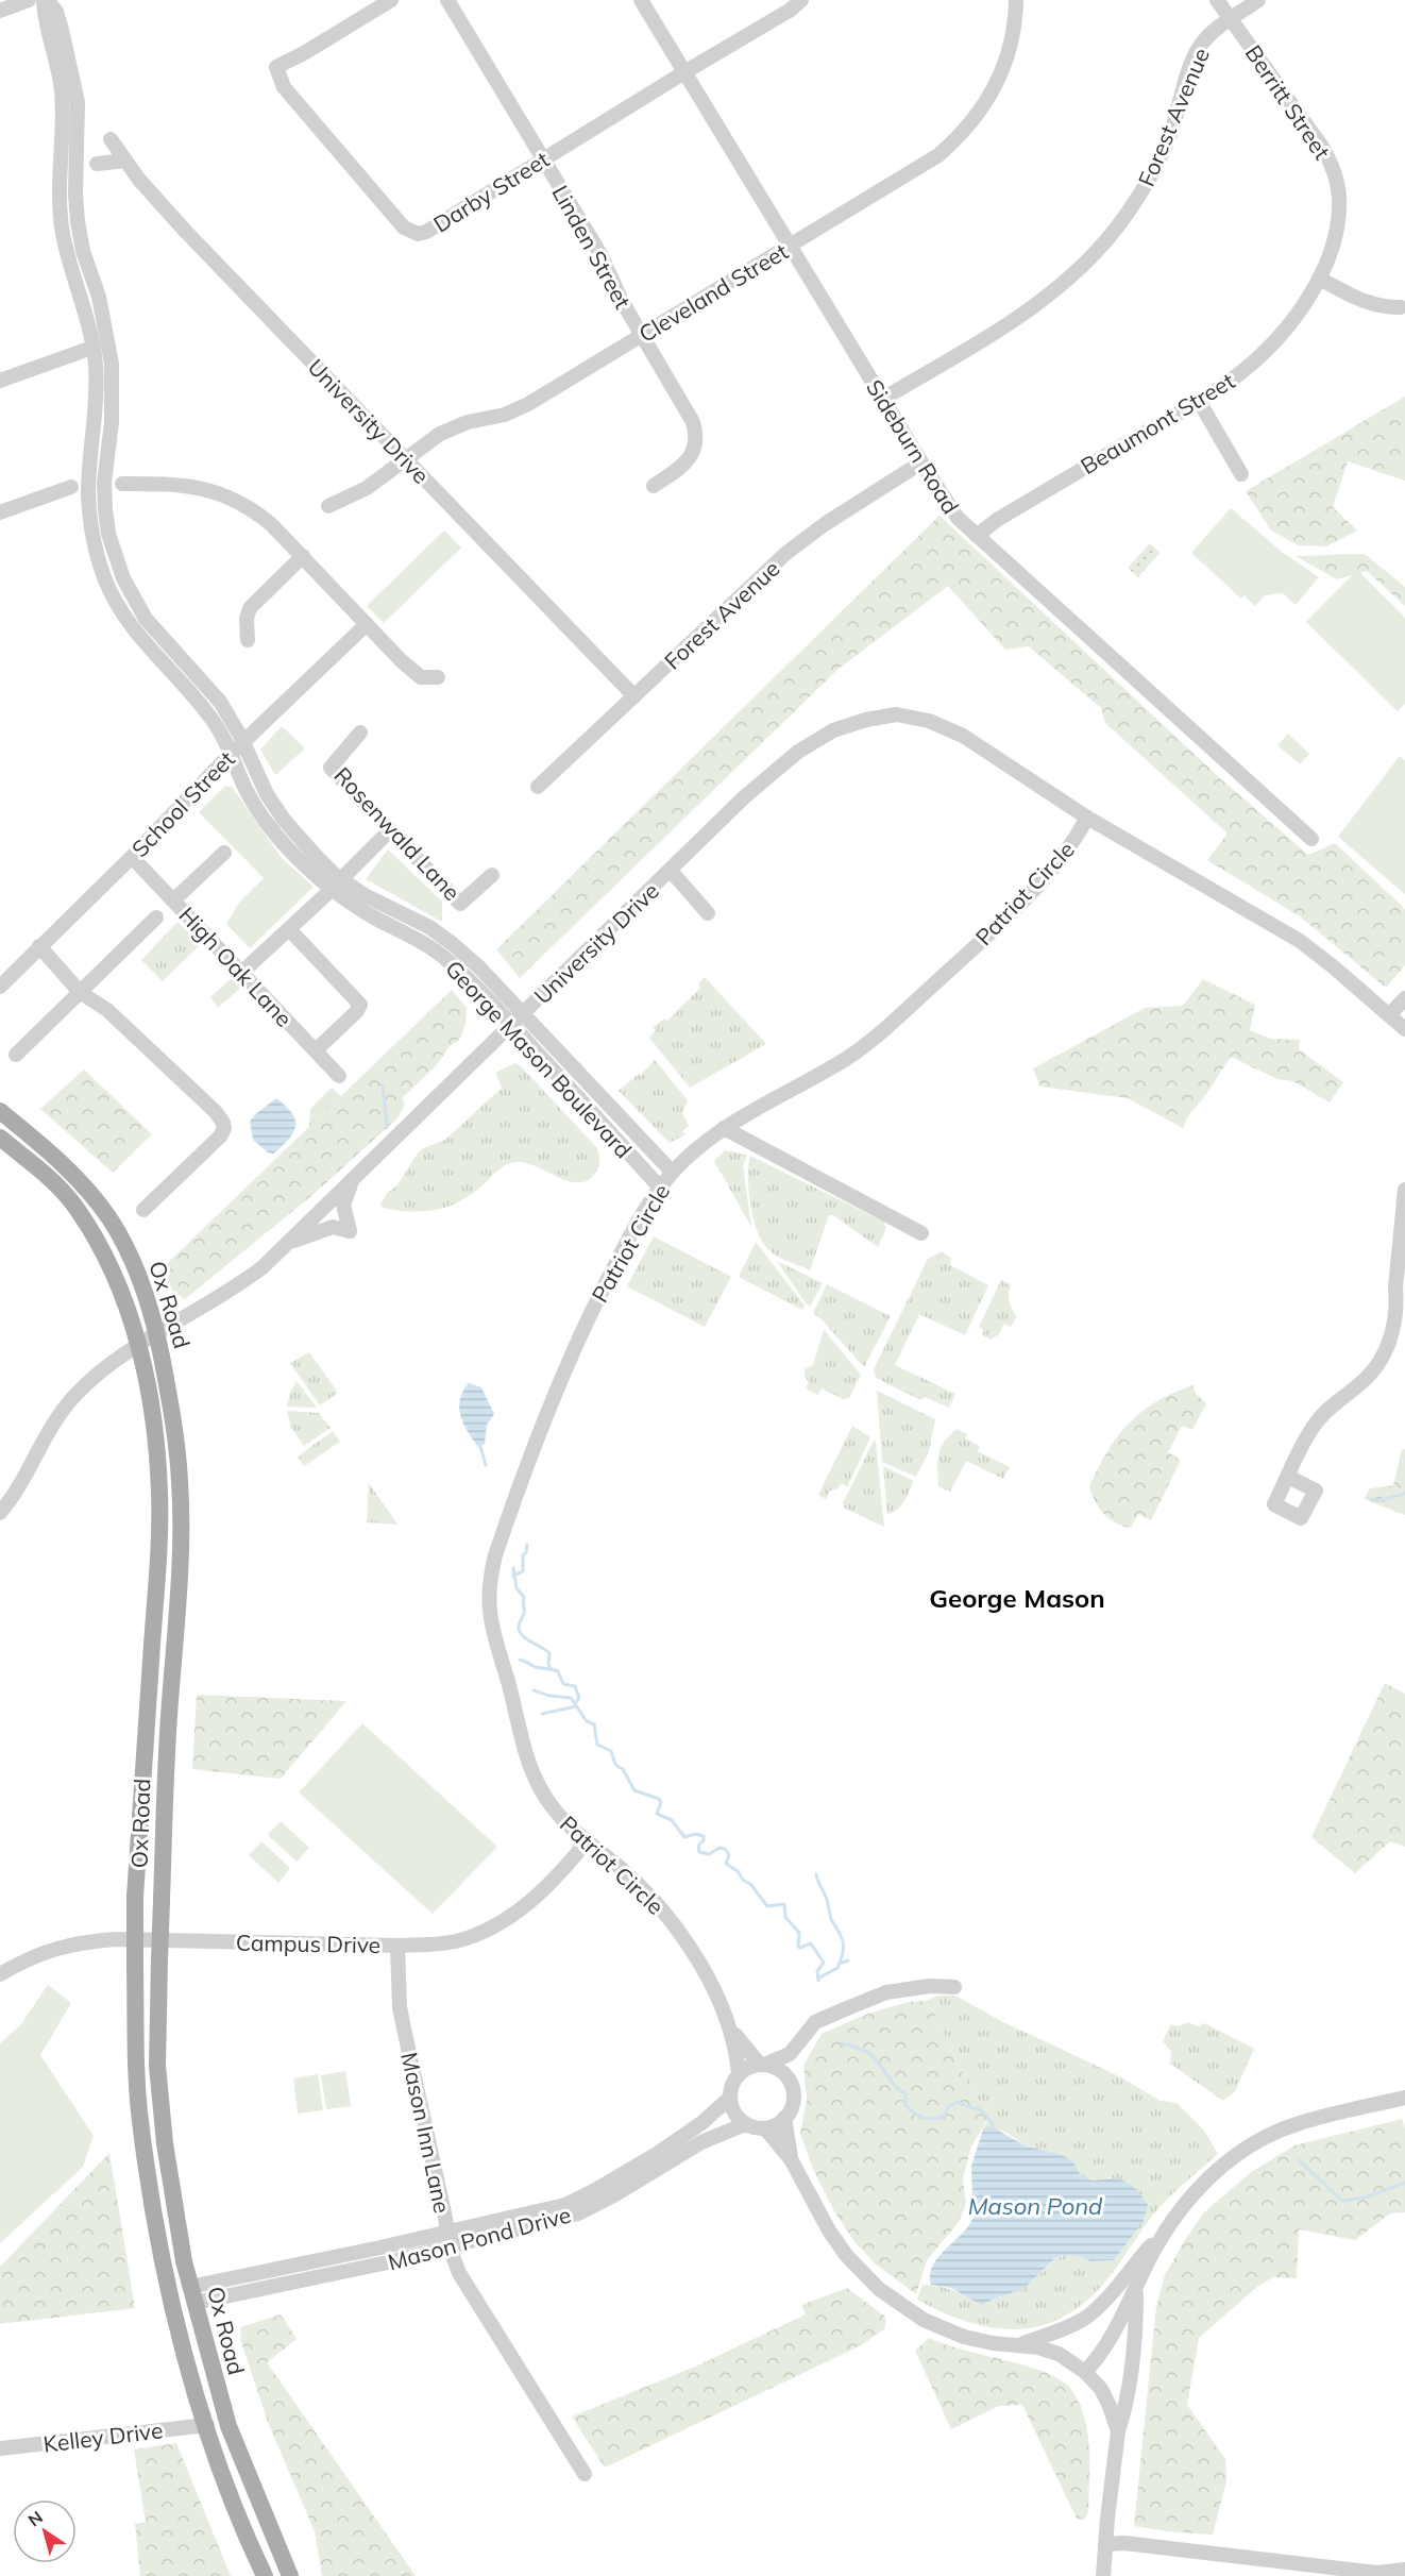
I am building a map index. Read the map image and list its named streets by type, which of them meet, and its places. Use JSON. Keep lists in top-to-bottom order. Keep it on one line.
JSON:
{"streets":{"main road":["Ox Road"],"street":["Berritt Street","Forest Avenue","Darby Street","Linden Street","Cleveland Street","University Drive","Beaumont Street","Sideburn Road","School Street","Rosenwald Lane","Patriot Circle","High Oak Lane","George Mason Boulevard","Campus Drive","Mason Inn Lane","Mason Pond Drive","Kelley Drive"]},"crossings":[["Berritt Street","Forest Avenue"],["Berritt Street","Beaumont Street"],["Forest Avenue","University Drive"],["Forest Avenue","Sideburn Road"],["Darby Street","Linden Street"],["Darby Street","Sideburn Road"],["Linden Street","Cleveland Street"],["Cleveland Street","University Drive"],["Cleveland Street","Sideburn Road"],["University Drive","Patriot Circle"],["University Drive","George Mason Boulevard"],["University Drive","Ox Road"],["Beaumont Street","Sideburn Road"],["School Street","High Oak Lane"],["School Street","George Mason Boulevard"],["Patriot Circle","George Mason Boulevard"],["Patriot Circle","Campus Drive"],["Patriot Circle","Mason Pond Drive"],["Ox Road","Mason Pond Drive"],["Ox Road","Kelley Drive"],["Campus Drive","Mason Inn Lane"],["Mason Inn Lane","Mason Pond Drive"]],"districts":["George Mason"],"water":["Mason Pond"],"north":"top left"}
